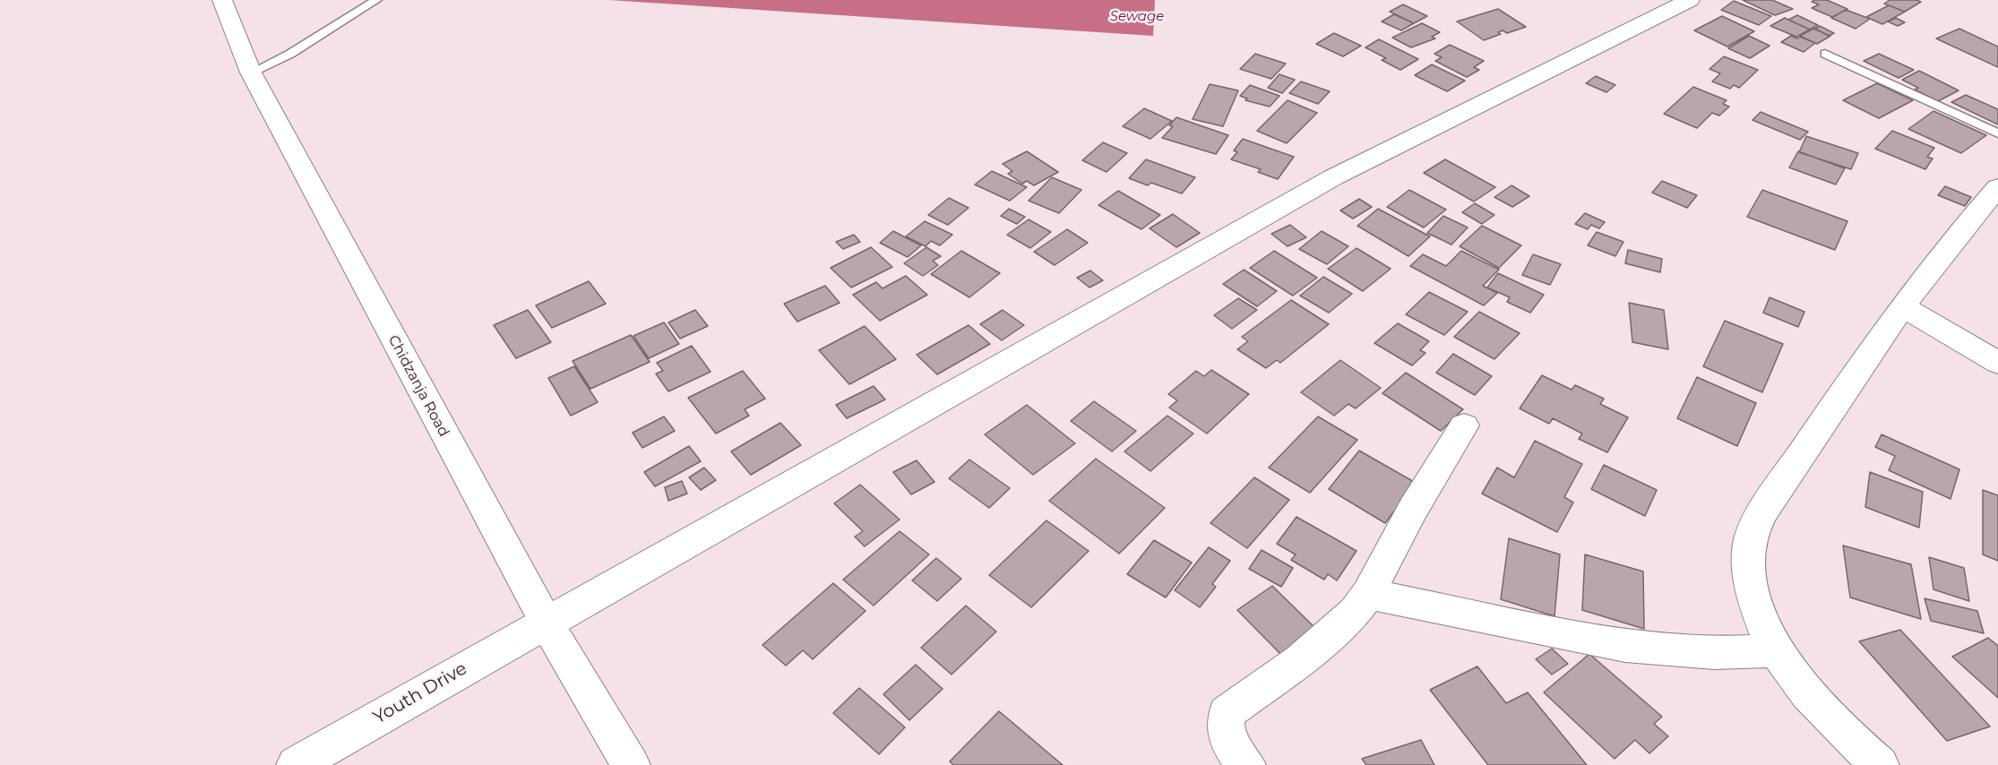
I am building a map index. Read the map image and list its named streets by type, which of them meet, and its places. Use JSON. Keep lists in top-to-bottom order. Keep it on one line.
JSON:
{"streets":{"street":["Chidzanja Road","Youth Drive"]},"crossings":[["Chidzanja Road","Youth Drive"]],"water":["Sewage"]}
